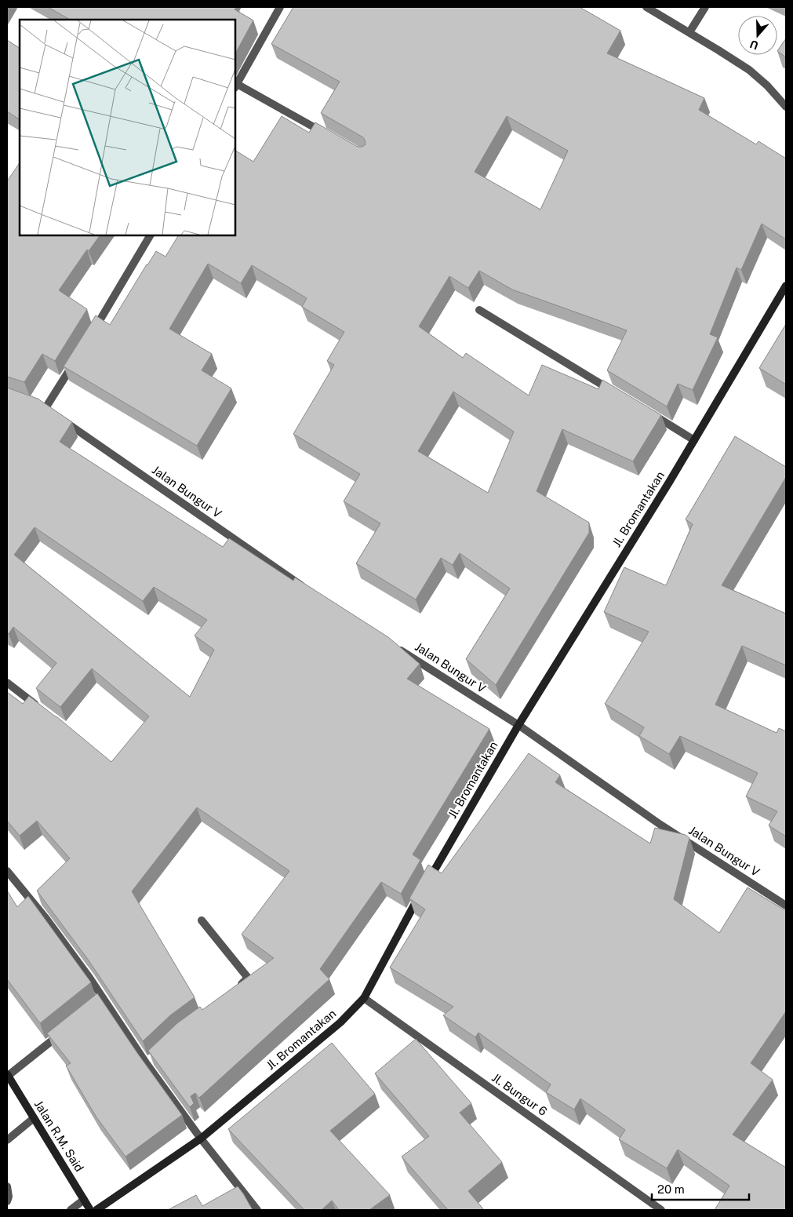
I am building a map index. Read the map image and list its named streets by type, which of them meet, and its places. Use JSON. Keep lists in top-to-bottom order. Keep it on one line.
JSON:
{"streets":{"street":["Jalan Bungur V","Jl. Bromantakan","Jl. Bungur 6","Jalan R.M. Said"]},"crossings":[["Jalan Bungur V","Jl. Bromantakan"],["Jl. Bromantakan","Jl. Bungur 6"]],"scale_bar":"20 m","north":"bottom"}
